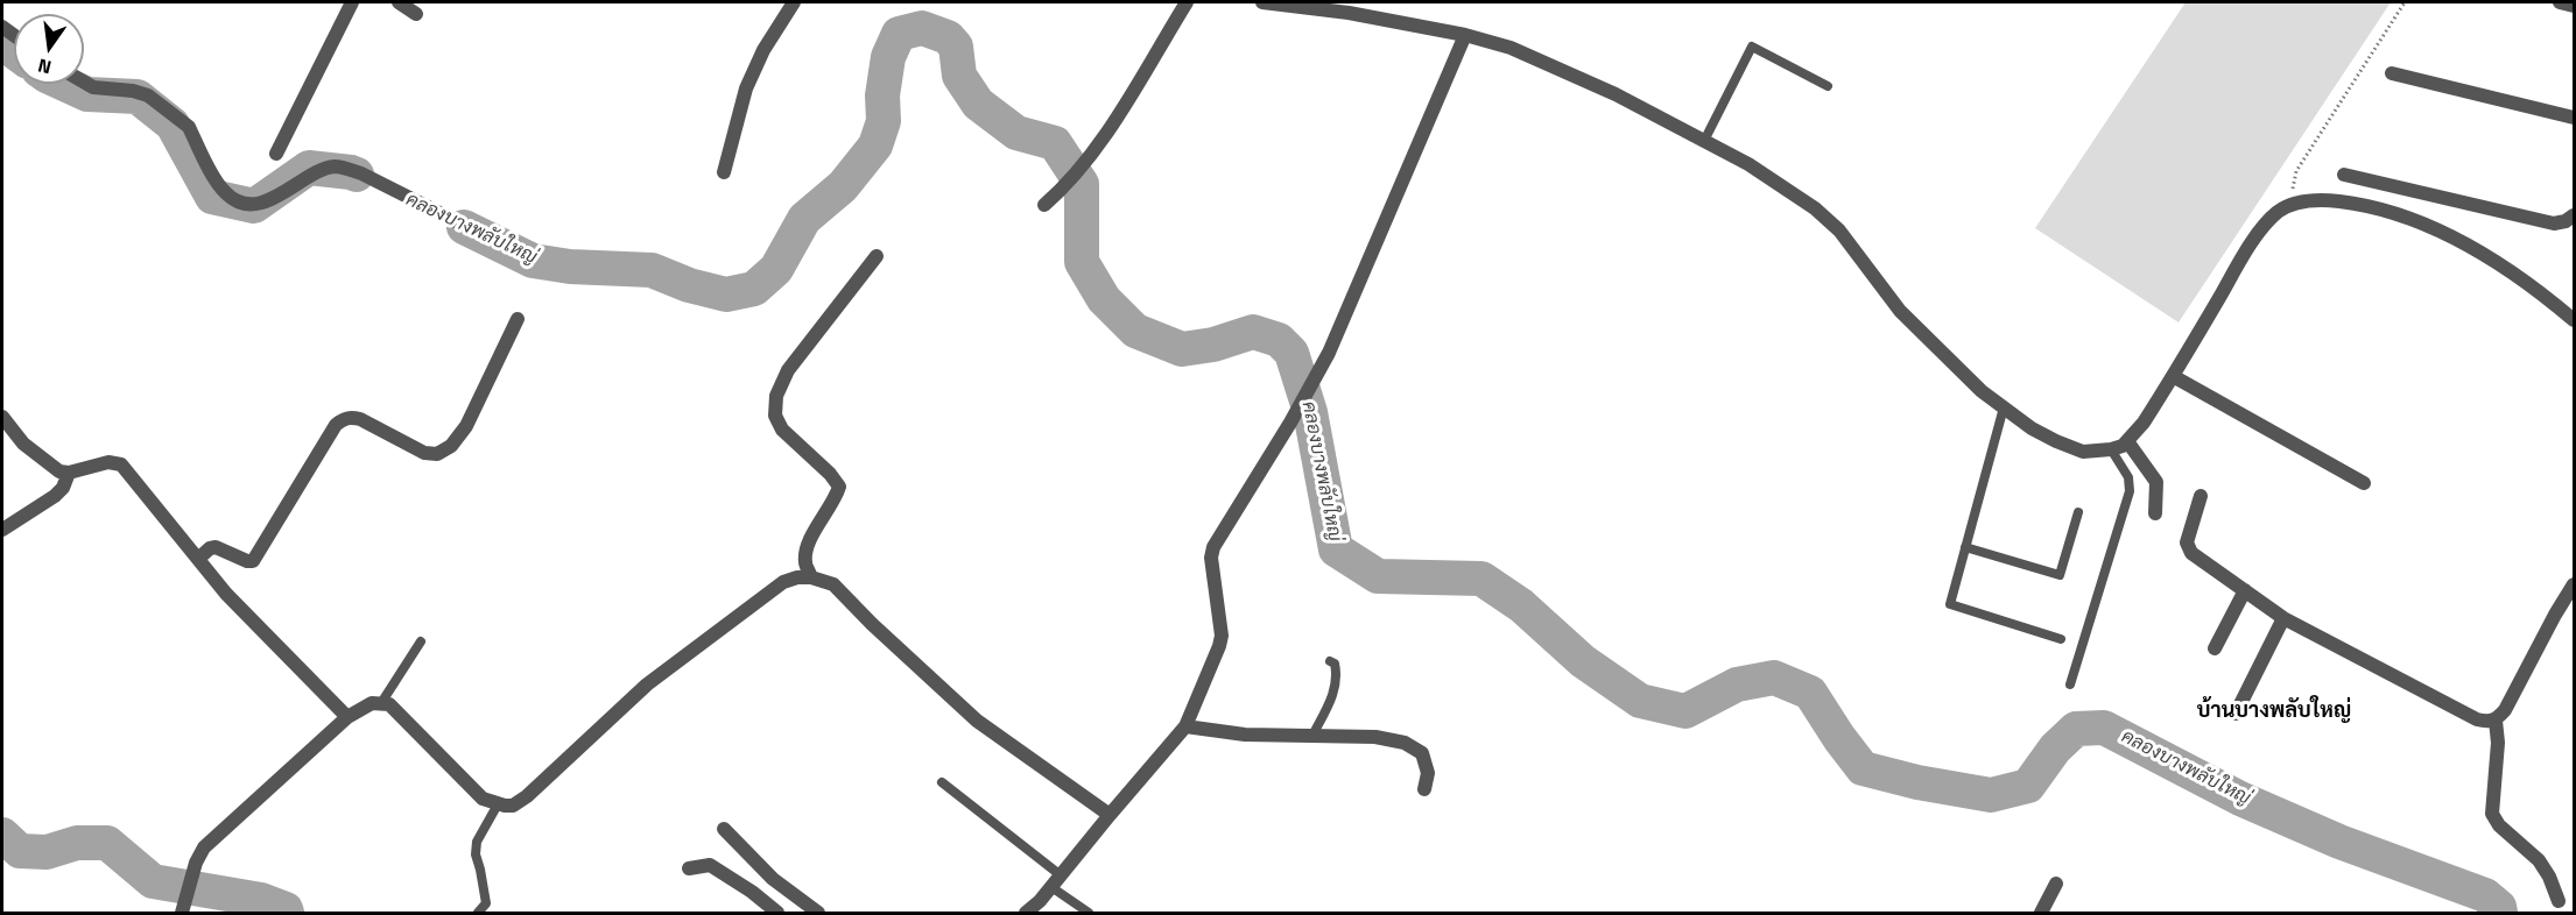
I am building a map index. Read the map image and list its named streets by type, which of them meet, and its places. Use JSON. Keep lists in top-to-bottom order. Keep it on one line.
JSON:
{"districts":["บ้านบางพลับใหญ่"],"water":["คลองบางพลับใหญ่"],"north":"bottom"}
